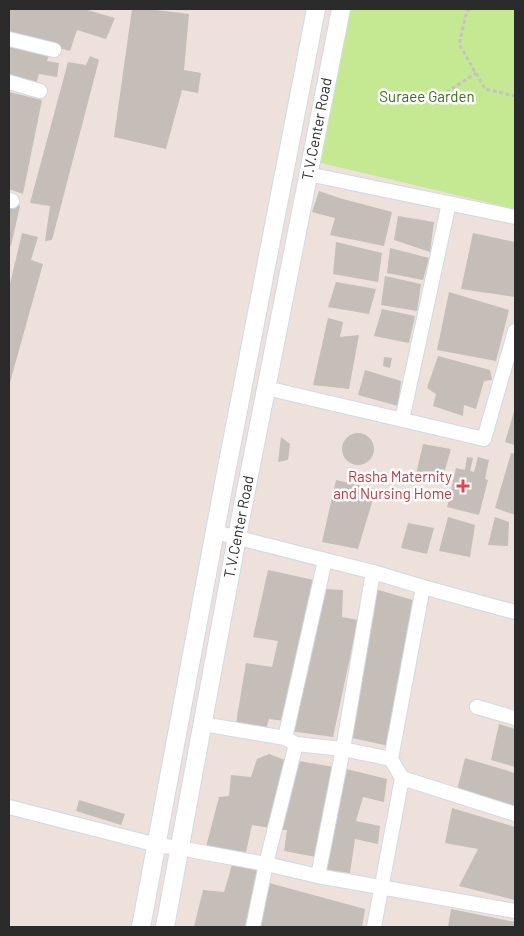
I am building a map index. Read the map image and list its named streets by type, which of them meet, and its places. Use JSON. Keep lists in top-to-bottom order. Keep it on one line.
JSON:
{"streets":{"street":["T.V.Center Road"]},"parks":["Suraee Garden"],"places":{"health":["Rasha Maternity and Nursing Home"]}}
